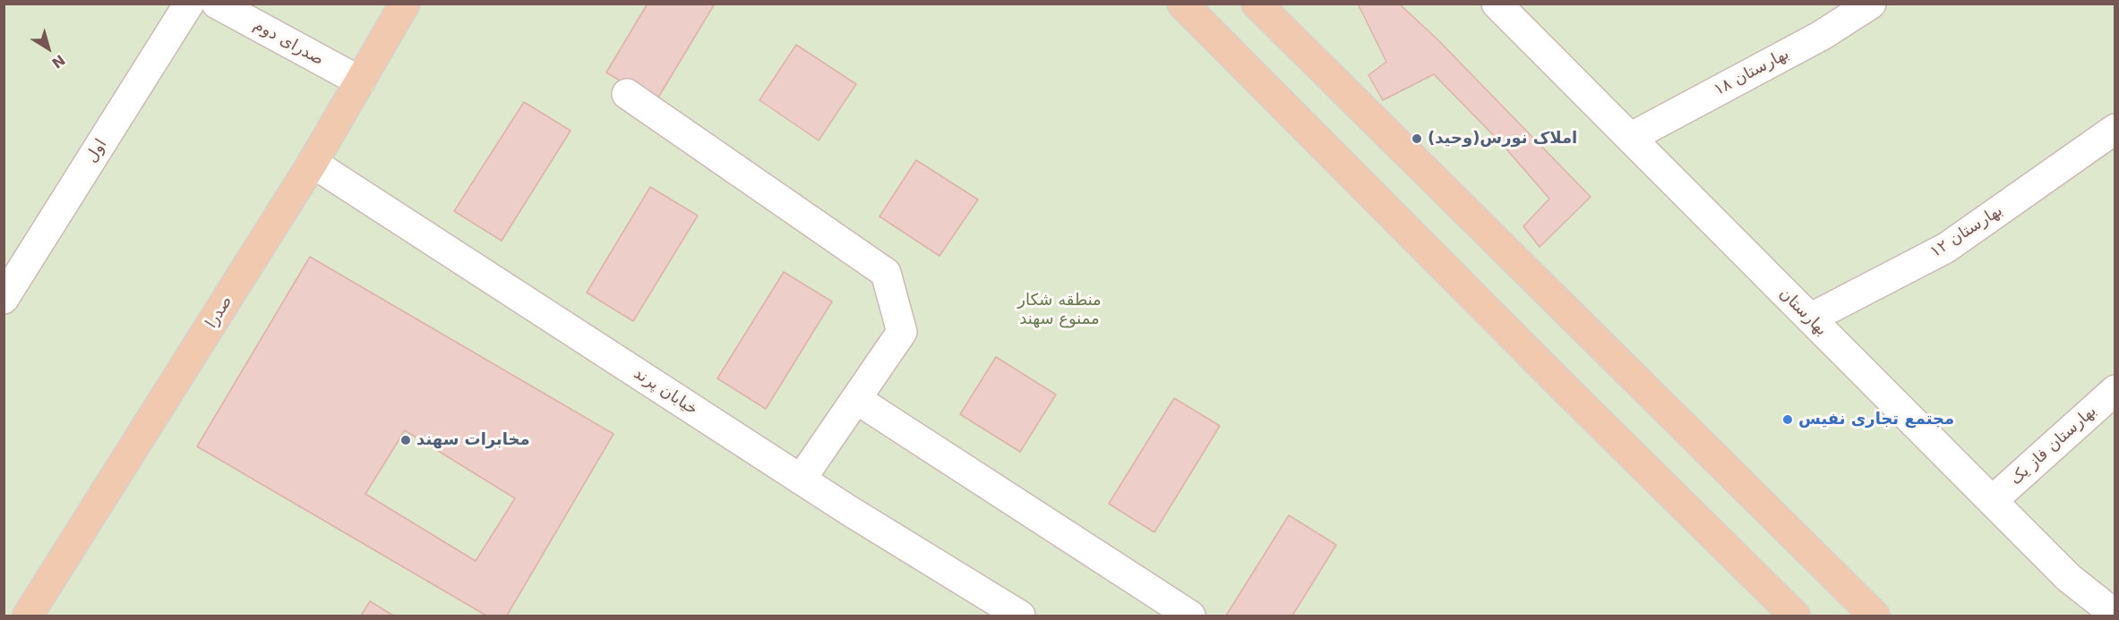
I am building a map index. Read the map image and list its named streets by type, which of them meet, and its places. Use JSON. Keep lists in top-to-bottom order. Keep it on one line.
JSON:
{"streets":{"main road":["صدرا"],"street":["صدرای دوم","بهارستان ۱۸","اول","بهارستان ۱۲","بهارستان","خیابان پرند","بهارستان فاز یک"]},"crossings":[["صدرای دوم","صدرا"],["بهارستان ۱۸","بهارستان"],["بهارستان ۱۲","بهارستان"],["صدرا","خیابان پرند"],["بهارستان","بهارستان فاز یک"]],"parks":["منطقه شکار ممنوع سهند"],"places":["املاک نورس(وحید)","مجتمع تجاری نفیس","مخابرات سهند"],"north":"bottom right"}
